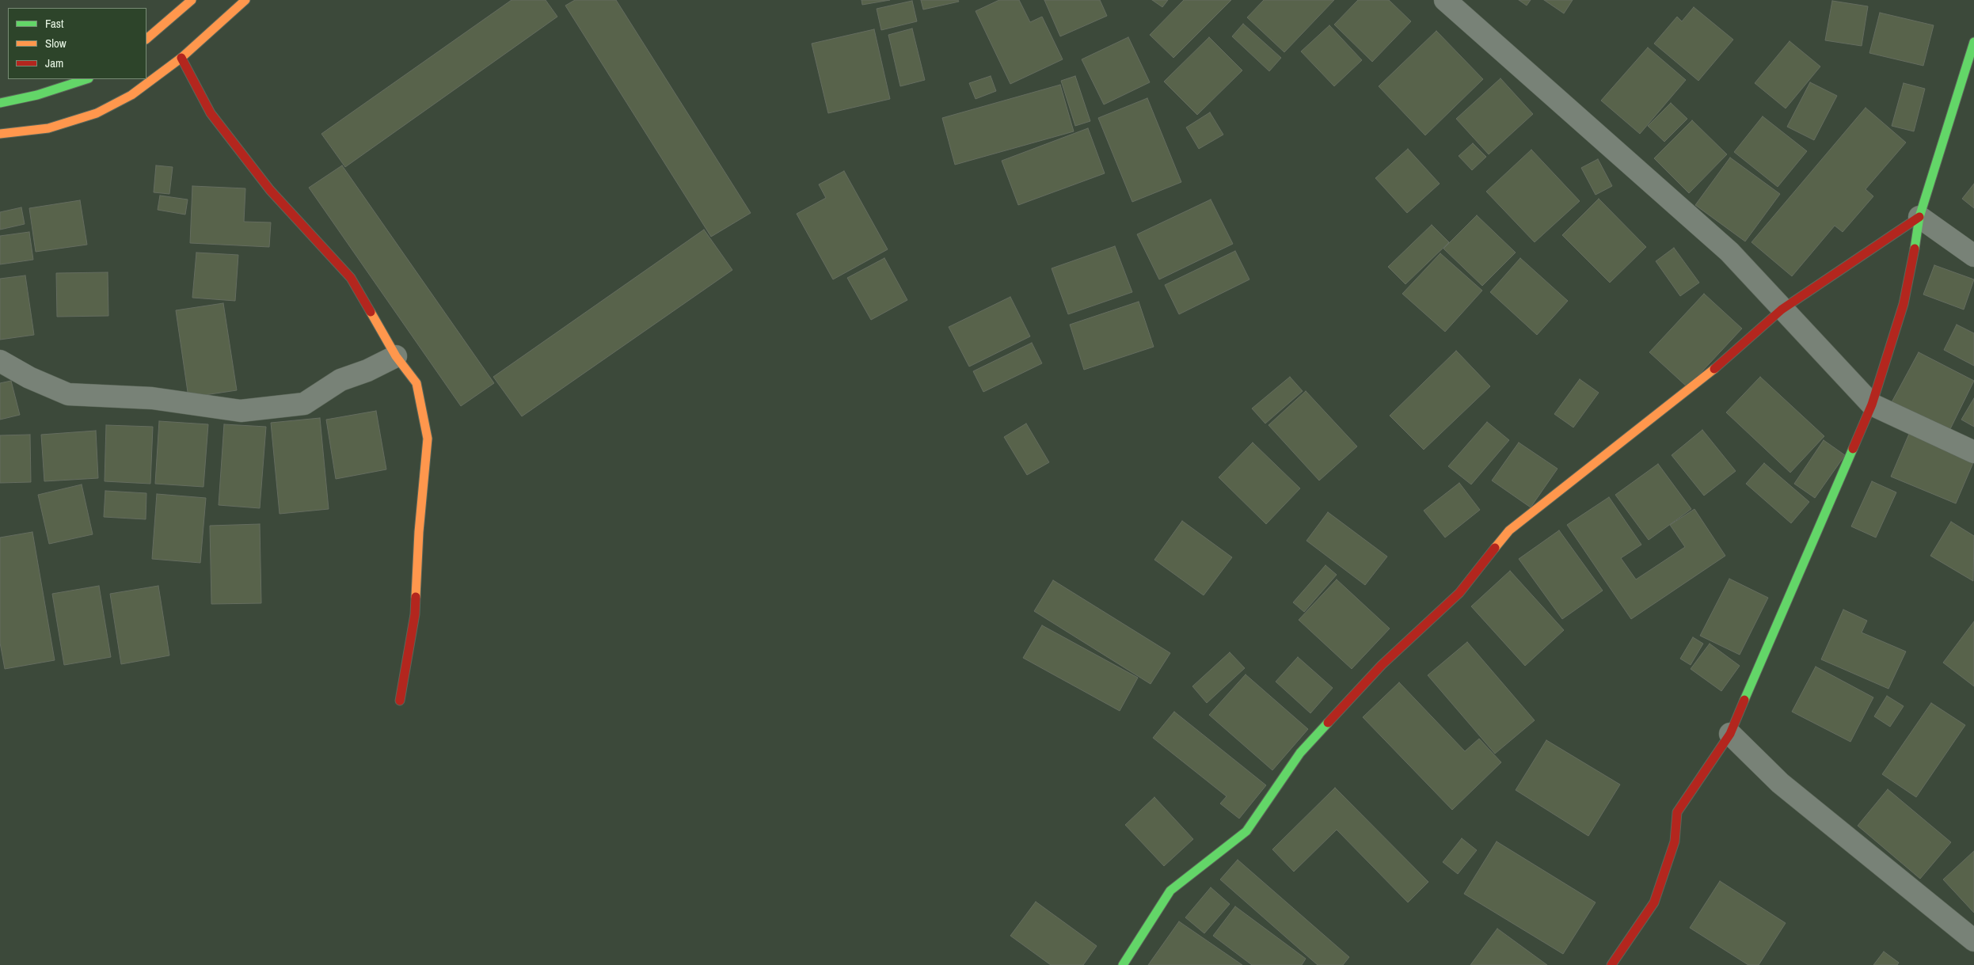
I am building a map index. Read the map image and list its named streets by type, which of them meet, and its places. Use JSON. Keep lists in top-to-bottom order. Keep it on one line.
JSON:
{"legend":["Fast","Slow","Jam"]}
